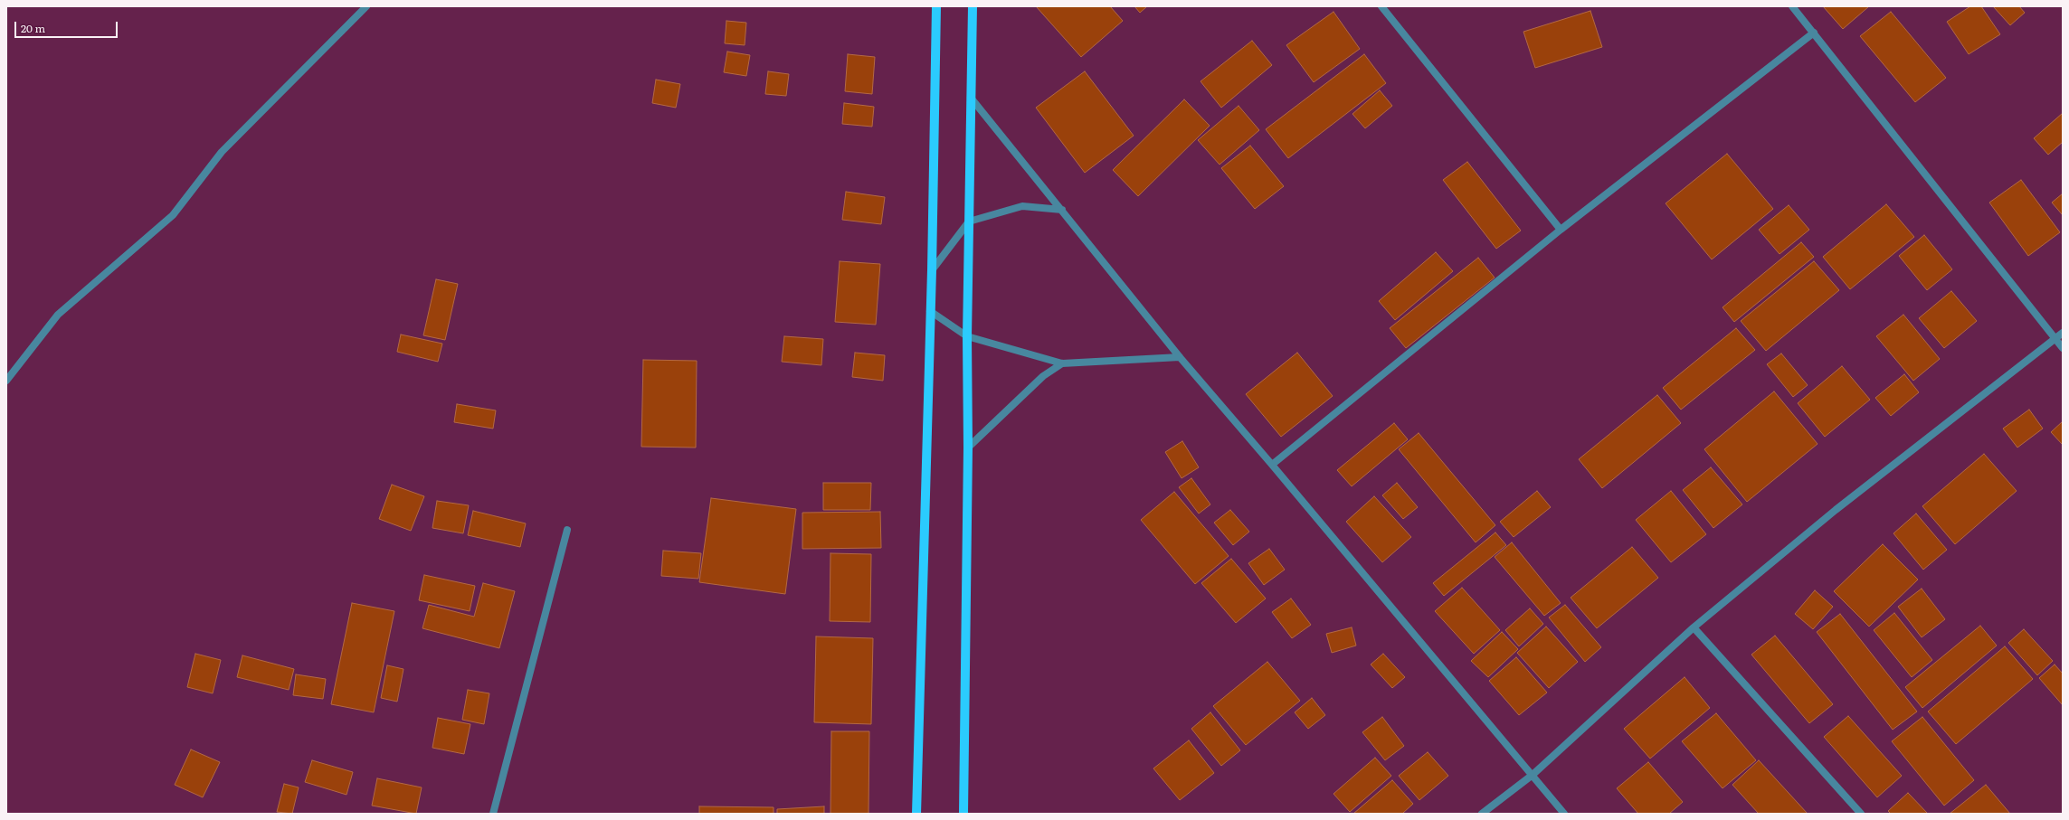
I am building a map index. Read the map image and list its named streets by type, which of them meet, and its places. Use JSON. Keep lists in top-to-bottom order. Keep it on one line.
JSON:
{"scale_bar":"20 m"}
